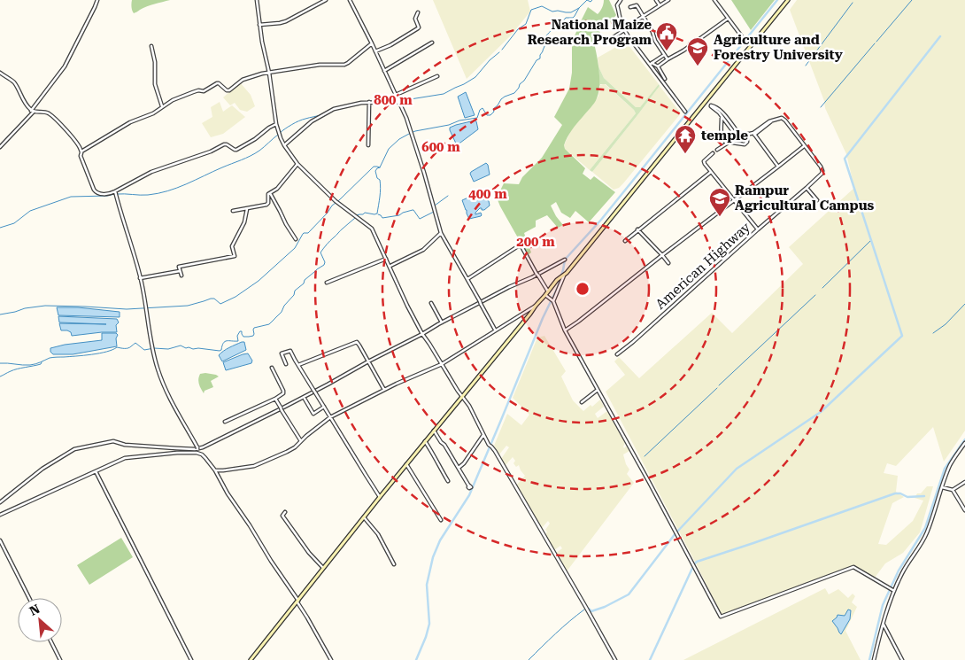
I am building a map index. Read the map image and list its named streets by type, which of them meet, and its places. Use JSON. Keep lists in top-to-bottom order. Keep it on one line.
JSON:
{"streets":{"street":["American Highway"]},"places":{"public building":["National Maize Research Program"],"school or university":["Agriculture and Forestry University","Rampur Agricultural Campus"],"temple":["temple"]},"north":"top left","rings":["800 m","600 m","400 m","200 m"]}
